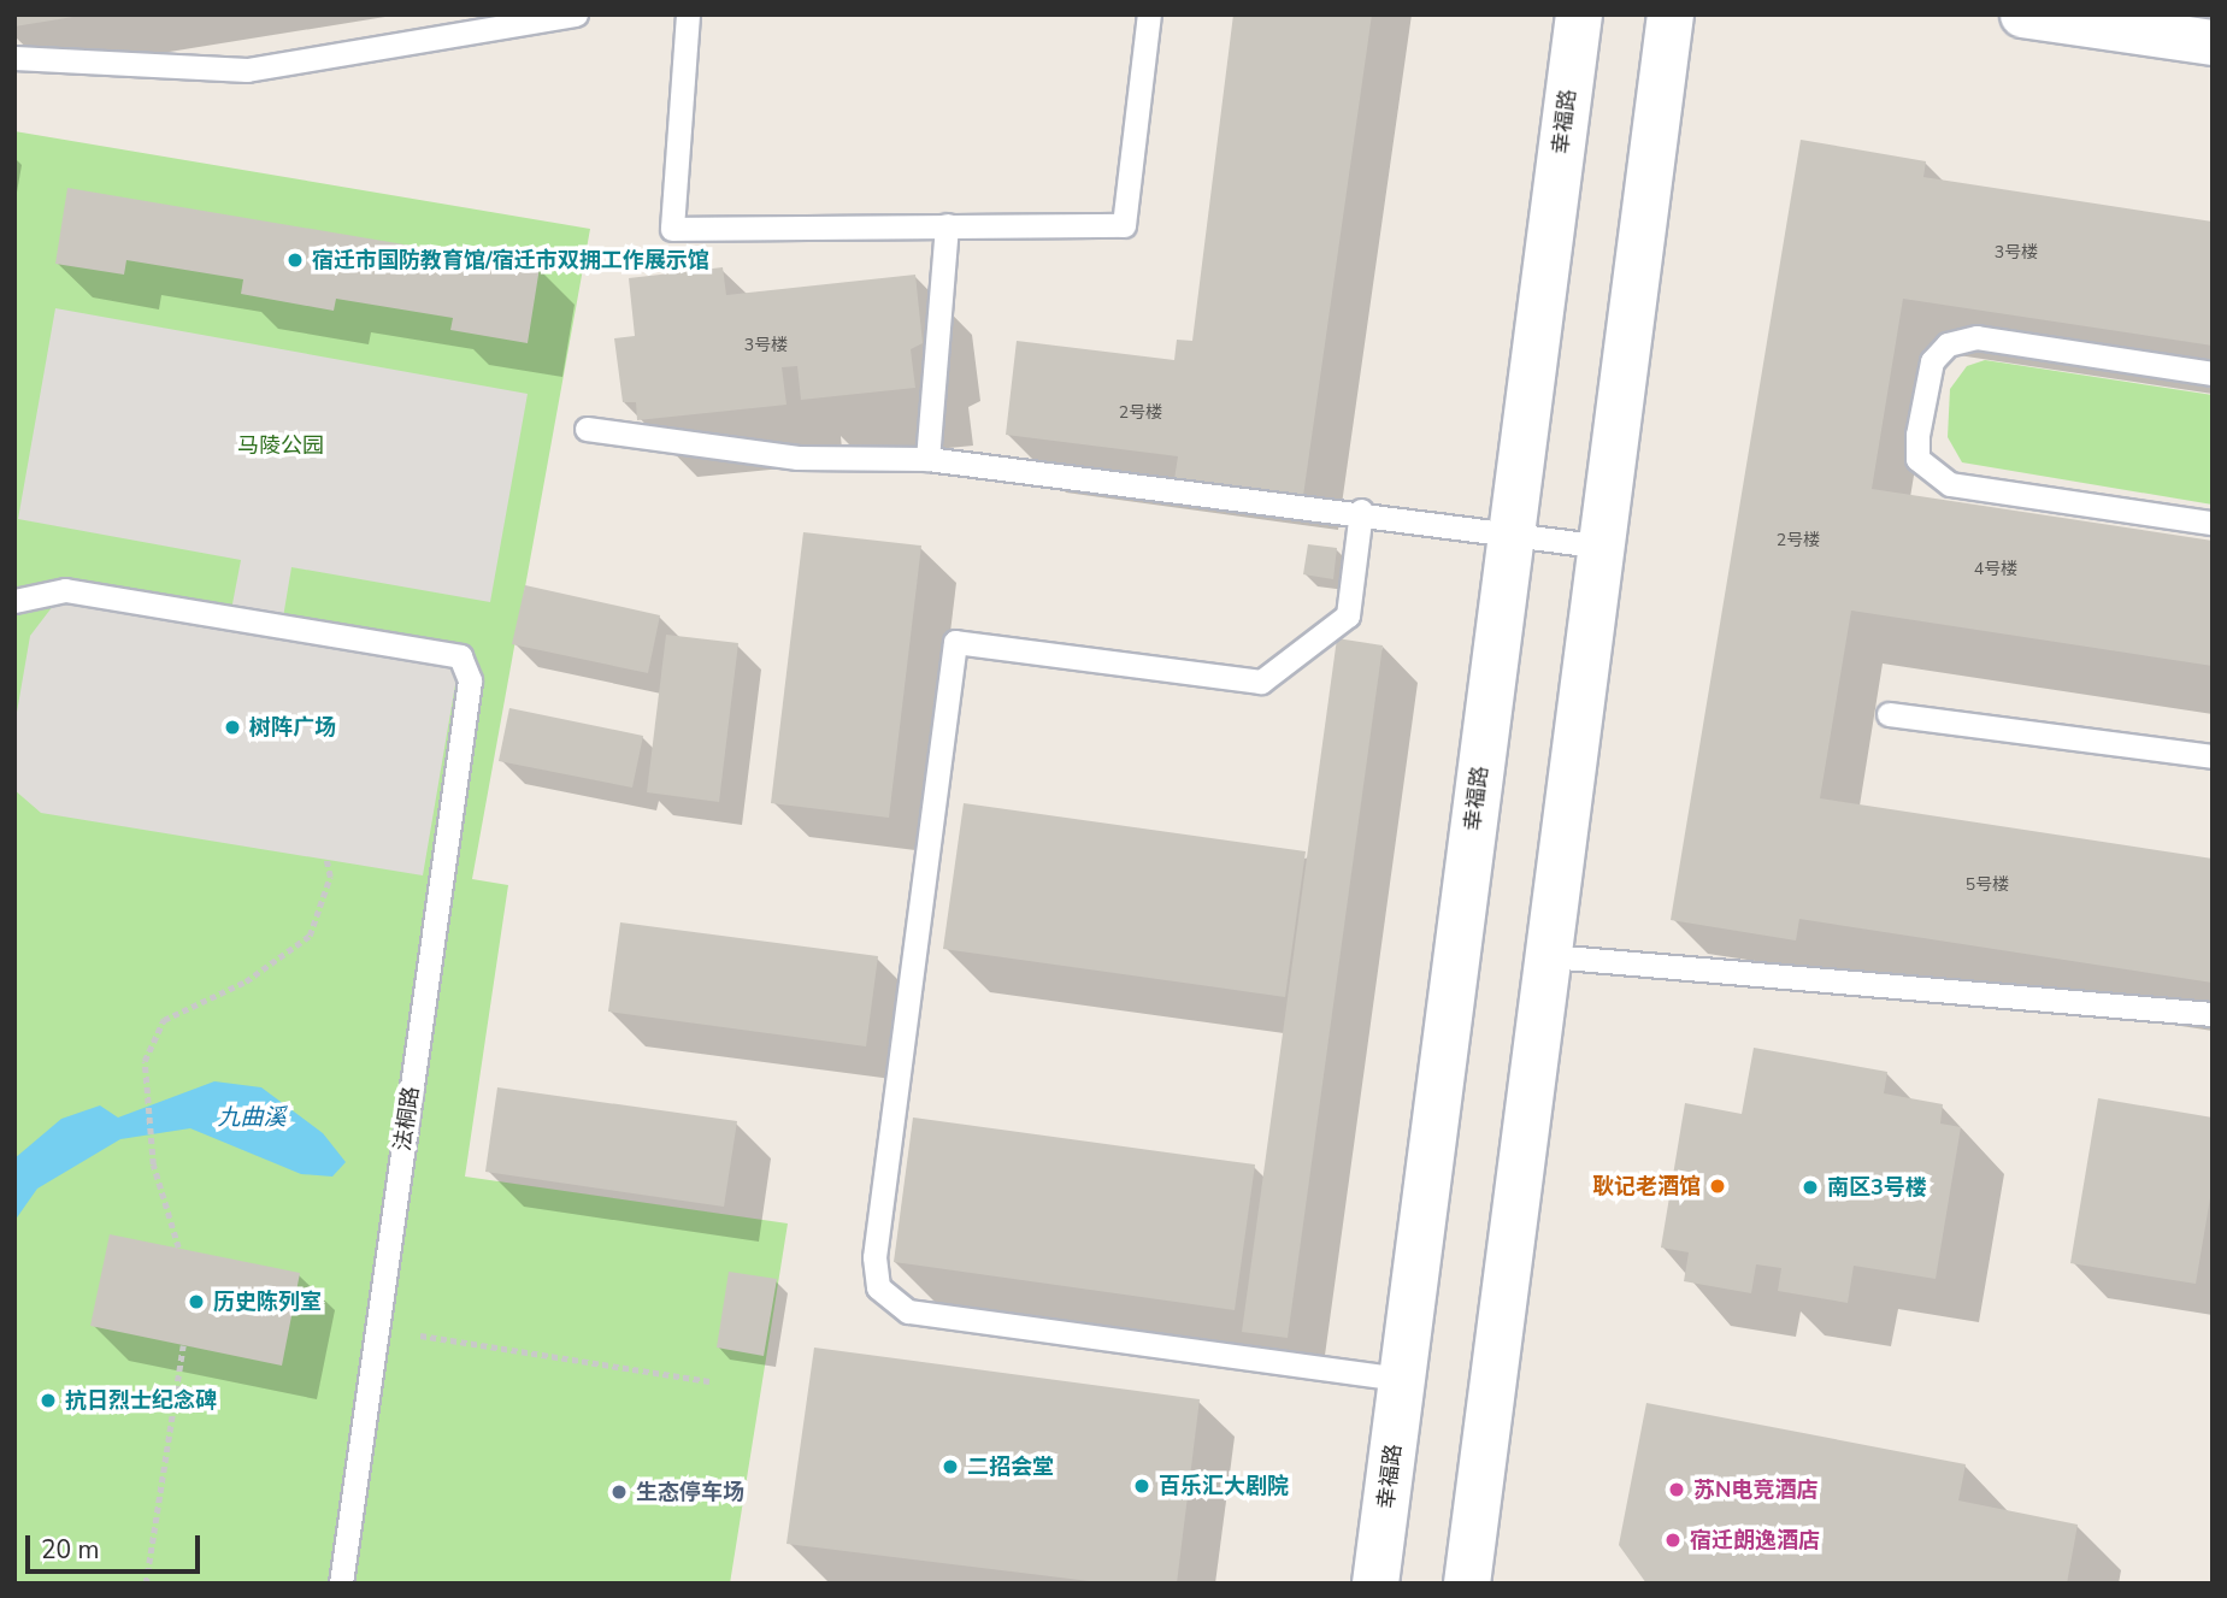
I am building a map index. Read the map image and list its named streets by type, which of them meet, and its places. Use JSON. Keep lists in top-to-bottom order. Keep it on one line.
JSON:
{"streets":{"main road":["幸福路"],"lane":["法桐路"]},"water":["九曲溪"],"parks":["马陵公园"],"places":["宿迁市国防教育馆/宿迁市双拥工作展示馆","树阵广场","耿记老酒馆","南区3号楼","历史陈列室","抗日烈士纪念碑","二招会堂","百乐汇大剧院","苏N电竞酒店","生态停车场","宿迁朗逸酒店"],"house_numbers":["3号楼","3号楼","2号楼","2号楼","4号楼","5号楼"],"scale_bar":"20 m"}
